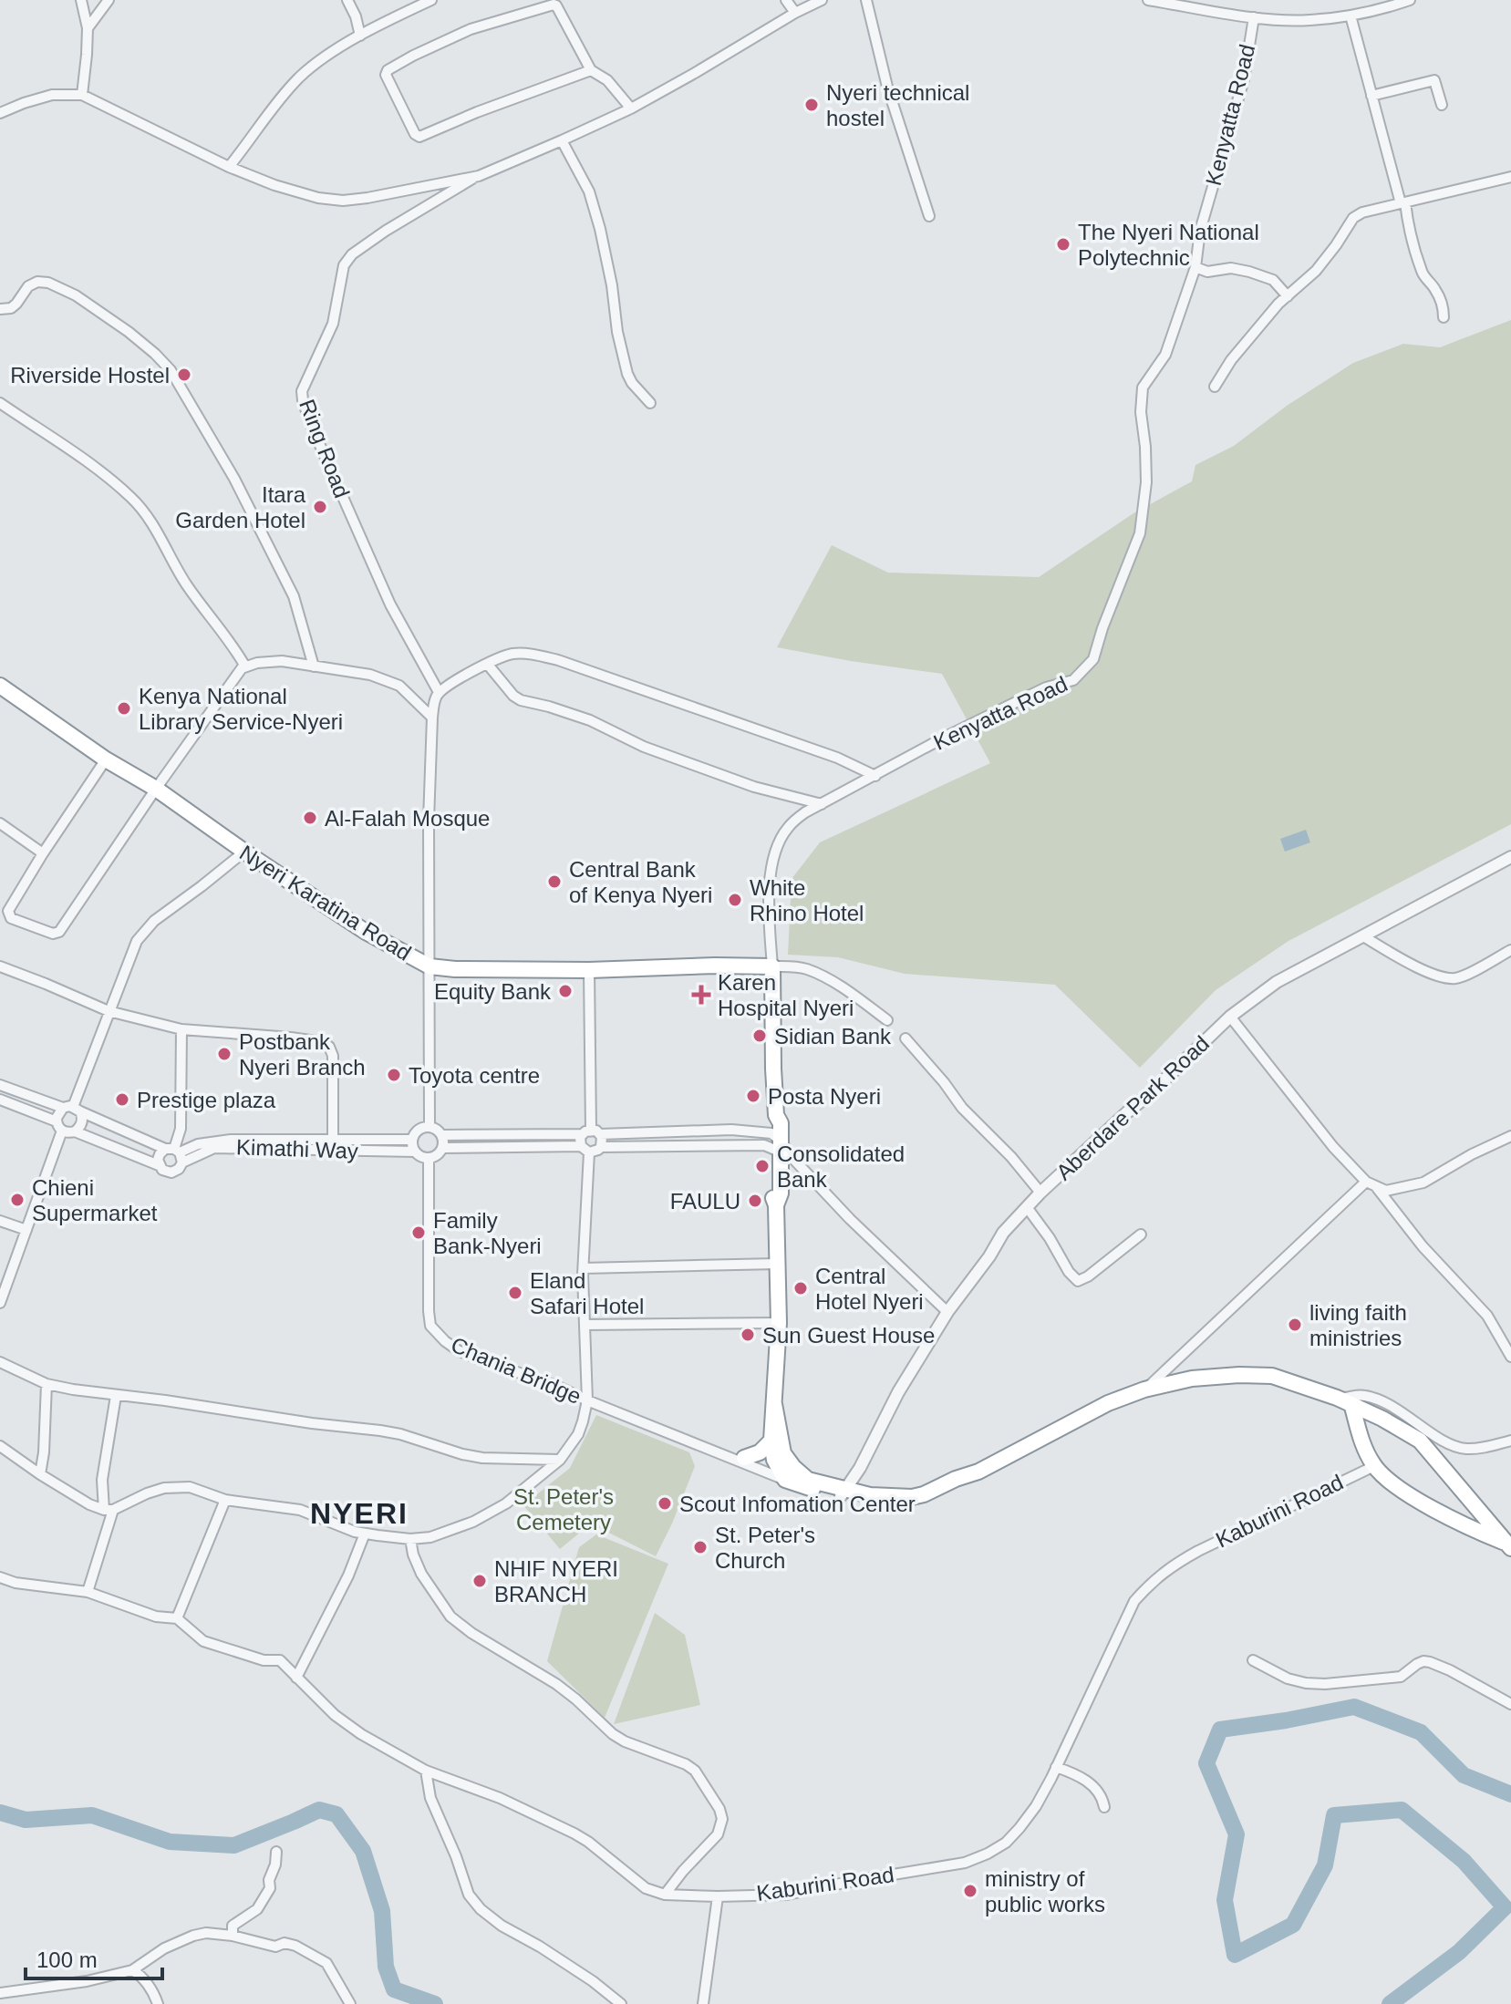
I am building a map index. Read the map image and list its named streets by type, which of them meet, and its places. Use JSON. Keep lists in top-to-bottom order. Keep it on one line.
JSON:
{"streets":{"highway":["Nyeri Karatina Road"],"street":["Kenyatta Road","Ring Road","Aberdare Park Road","Kimathi Way","Chania Bridge","Kaburini Road"]},"crossings":[["Kenyatta Road","Nyeri Karatina Road"],["Kimathi Way","Chania Bridge"]],"districts":["NYERI"],"parks":["St. Peter's Cemetery"],"places":{"other":["Nyeri technical hostel","The Nyeri National Polytechnic","Riverside Hostel","Itara Garden Hotel","Kenya National Library Service-Nyeri","Al-Falah Mosque","Central Bank of Kenya Nyeri","White Rhino Hotel","Equity Bank","Sidian Bank","Postbank Nyeri Branch","Toyota centre","Posta Nyeri","Prestige plaza","Consolidated Bank","Chieni Supermarket","FAULU","Family Bank-Nyeri","Central Hotel Nyeri","Eland Safari Hotel","living faith ministries","Sun Guest House","Scout Infomation Center","St. Peter's Church","NHIF NYERI BRANCH","ministry of public works"],"health":["Karen Hospital Nyeri"]},"scale_bar":"100 m"}
